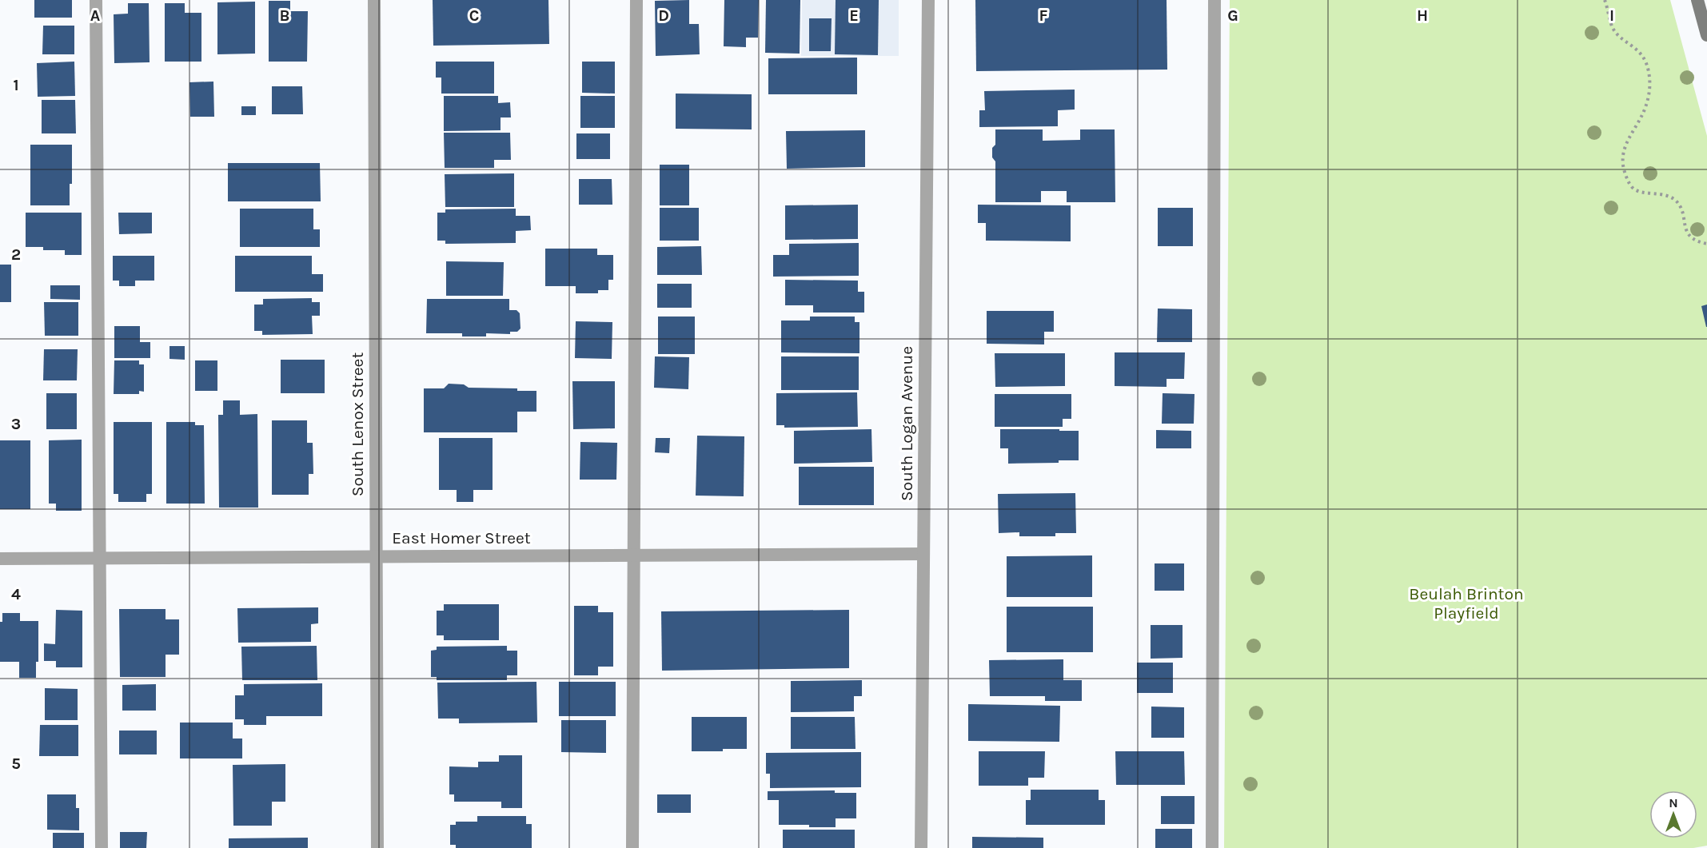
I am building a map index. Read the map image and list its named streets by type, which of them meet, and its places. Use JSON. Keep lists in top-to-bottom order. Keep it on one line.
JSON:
{"streets":{"street":["South Logan Avenue","South Lenox Street","East Homer Street"]},"crossings":[["South Logan Avenue","East Homer Street"],["South Lenox Street","East Homer Street"]],"parks":["Beulah Brinton Playfield"],"north":"top","grid":{"columns":["A","B","C","D","E","F","G","H","I"],"rows":["1","2","3","4","5"]}}
